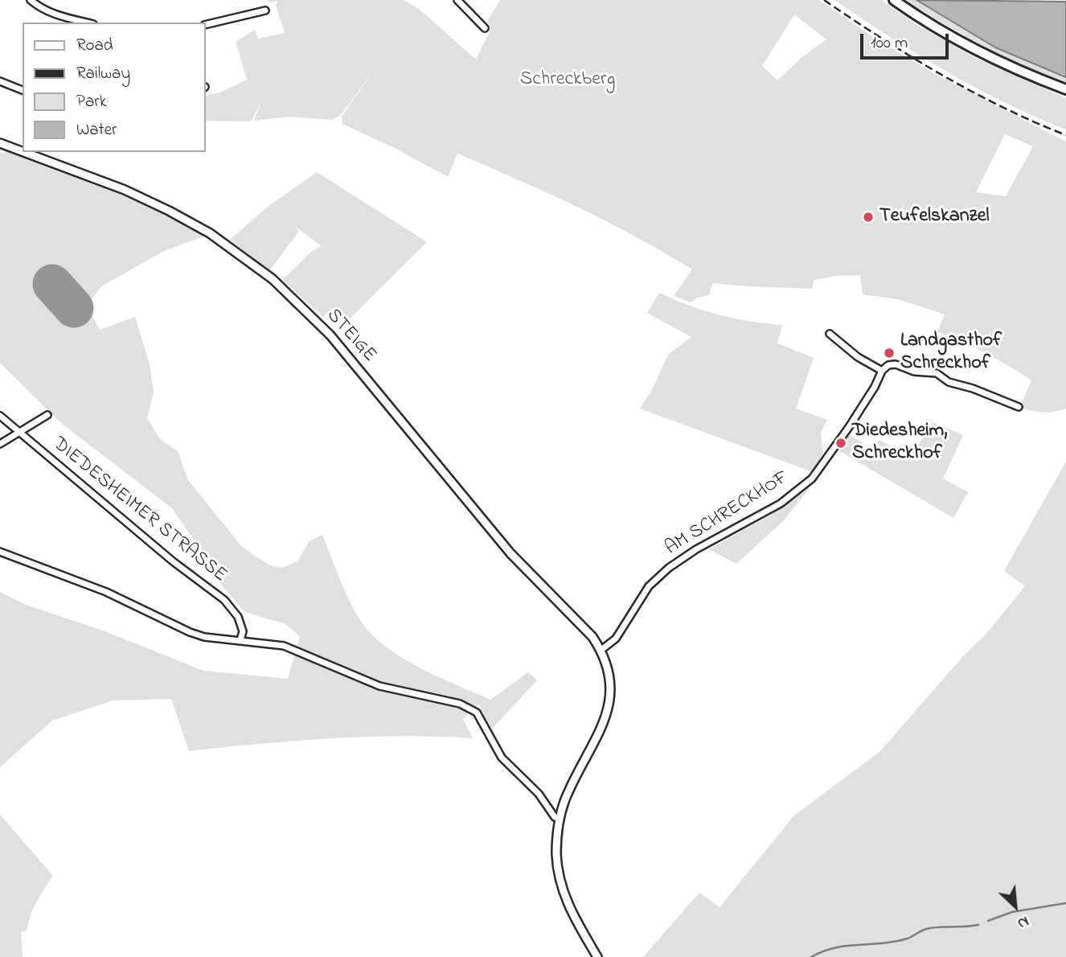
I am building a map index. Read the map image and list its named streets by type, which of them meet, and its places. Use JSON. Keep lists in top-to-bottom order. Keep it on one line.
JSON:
{"streets":{"street":["STEIGE","DIEDESHEIMER STRASSE","AM SCHRECKHOF"]},"crossings":[["STEIGE","AM SCHRECKHOF"]],"parks":["Schreckberg"],"places":["Teufelskanzel","Landgasthof Schreckhof","Diedesheim, Schreckhof"],"legend":["Road","Railway","Park","Water"],"scale_bar":"100 m","north":"bottom right"}
